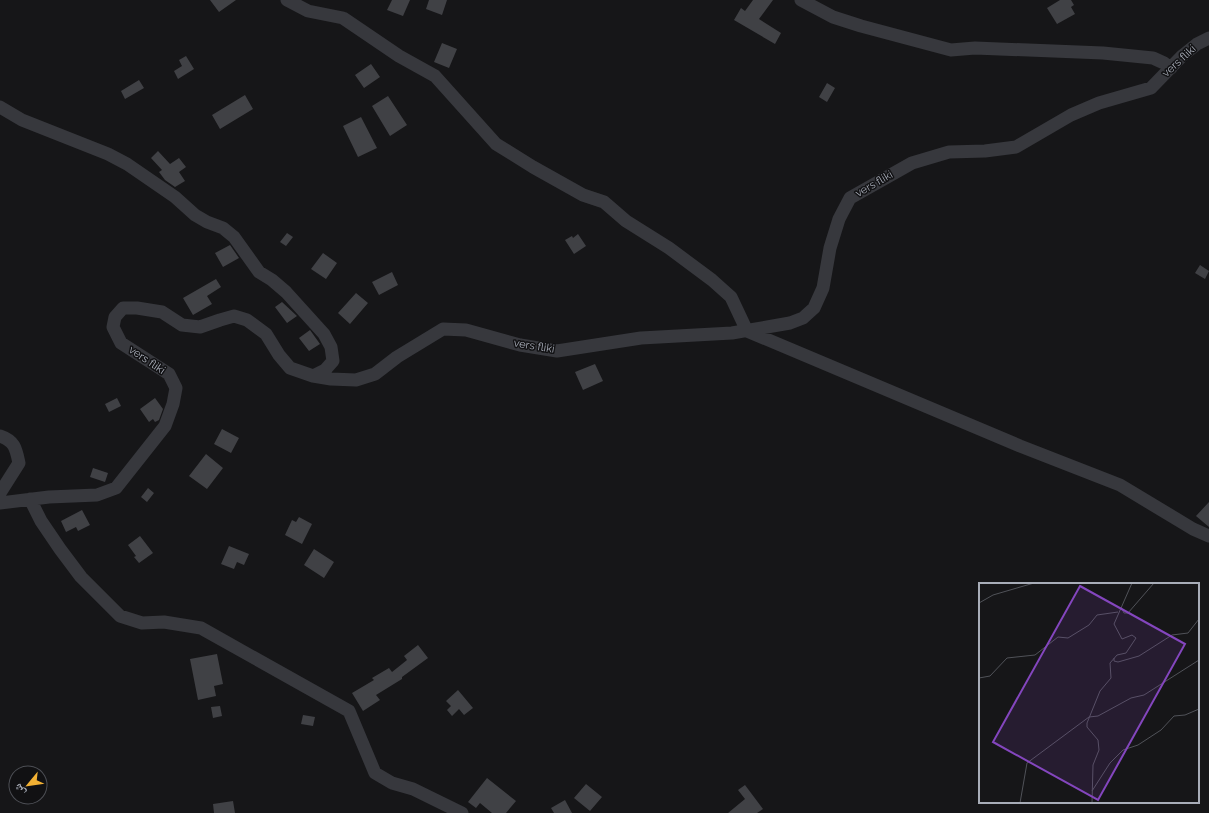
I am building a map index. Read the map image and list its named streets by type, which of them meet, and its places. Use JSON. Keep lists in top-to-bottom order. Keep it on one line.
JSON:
{"streets":{"street":["vers fliki"]},"north":"bottom left"}
